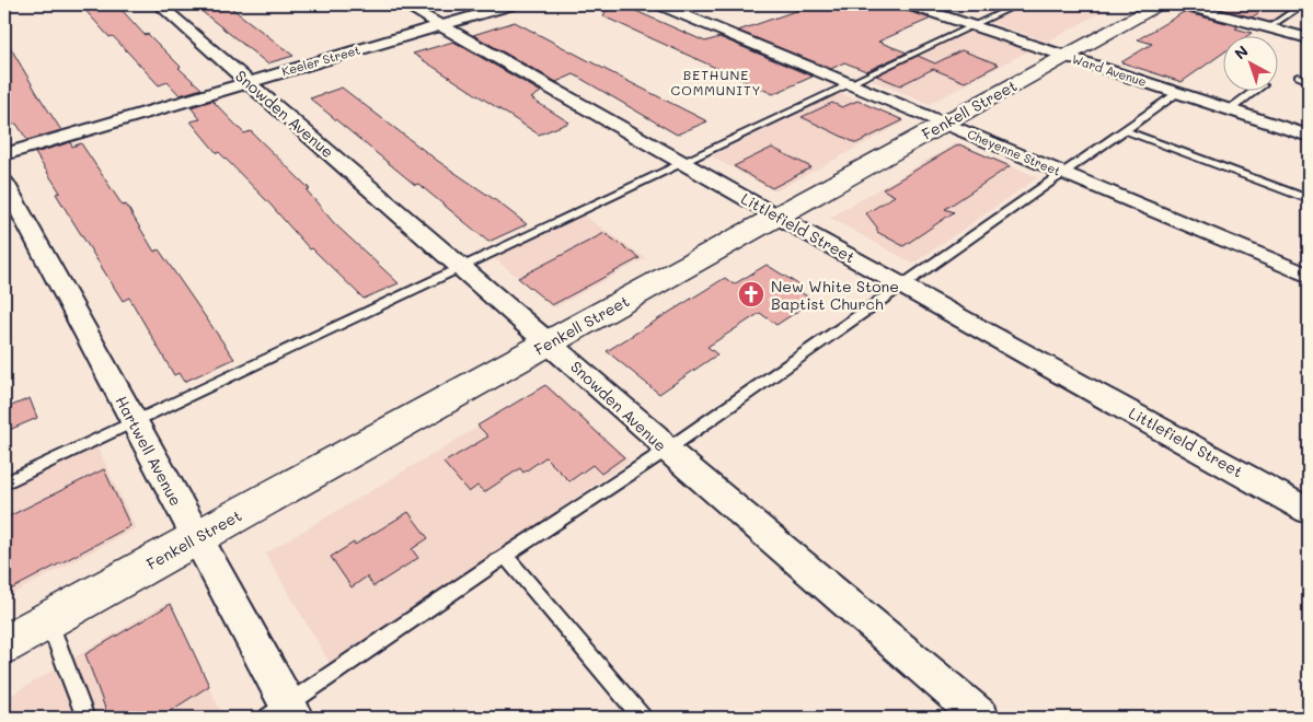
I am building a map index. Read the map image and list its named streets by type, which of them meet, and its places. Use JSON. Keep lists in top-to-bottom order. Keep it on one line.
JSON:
{"streets":{"street":["Keeler Street","Ward Avenue","Fenkell Street","Snowden Avenue","Cheyenne Street","Littlefield Street","Hartwell Avenue"]},"crossings":[["Keeler Street","Snowden Avenue"],["Keeler Street","Littlefield Street"],["Ward Avenue","Fenkell Street"],["Fenkell Street","Snowden Avenue"],["Fenkell Street","Cheyenne Street"],["Fenkell Street","Littlefield Street"],["Fenkell Street","Hartwell Avenue"]],"districts":["BETHUNE COMMUNITY"],"places":{"church":["New White Stone Baptist Church"]},"north":"top left"}
